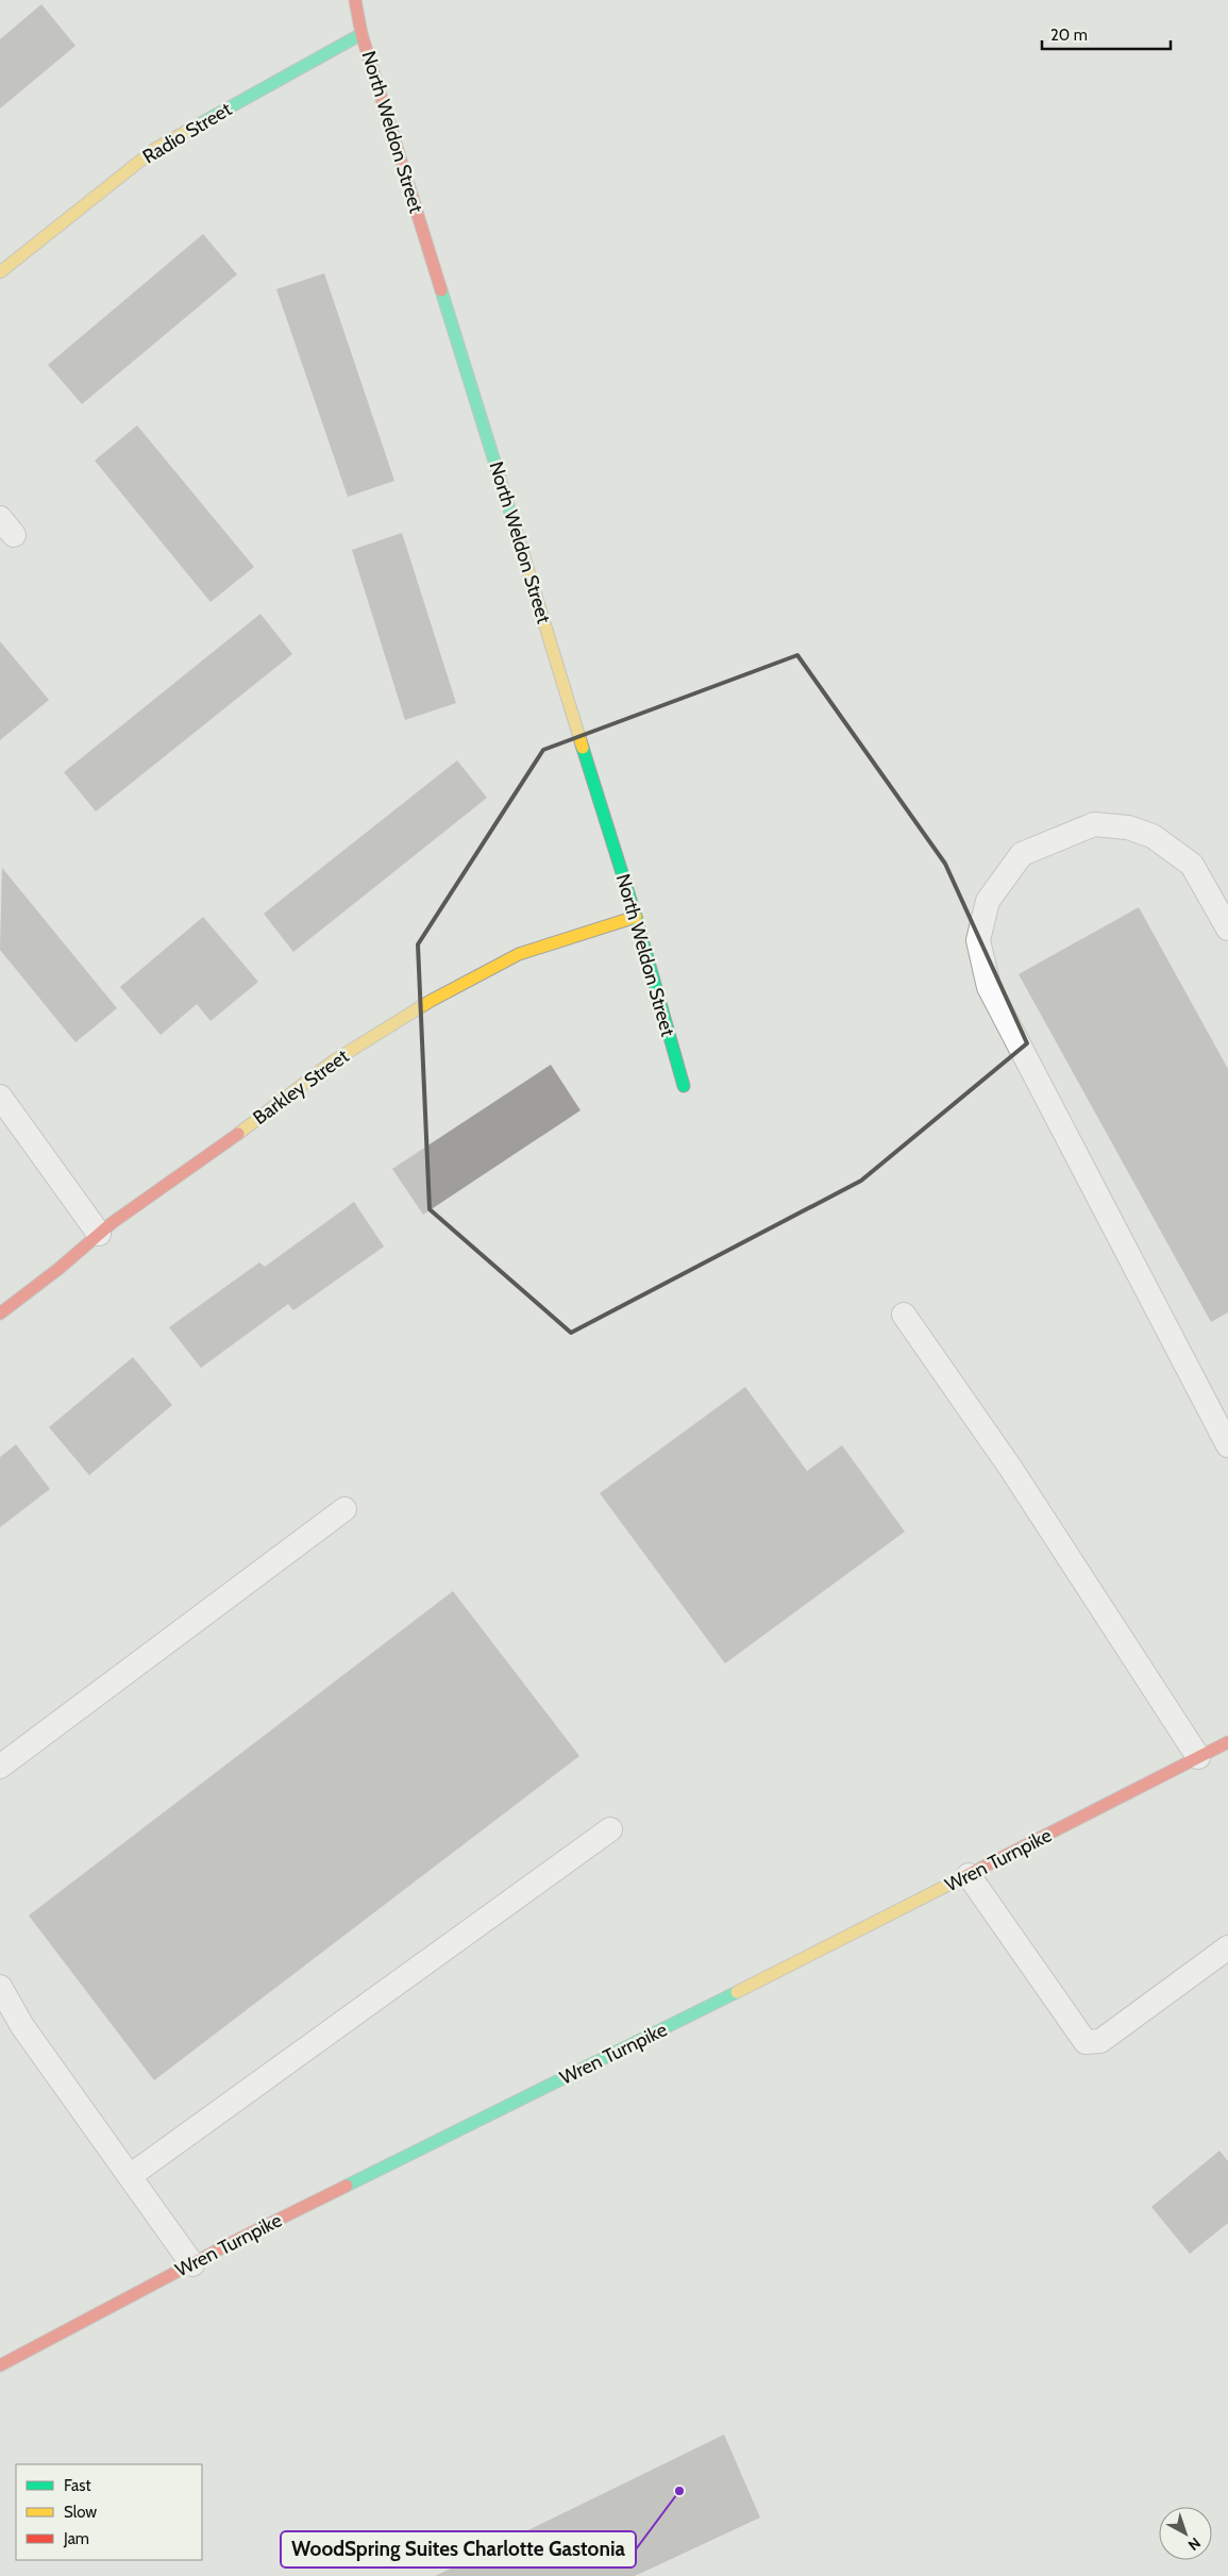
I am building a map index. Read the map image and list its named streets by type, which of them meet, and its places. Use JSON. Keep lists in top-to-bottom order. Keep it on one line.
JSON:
{"streets":{"street":["North Weldon Street","Radio Street","Barkley Street","Wren Turnpike"]},"crossings":[["North Weldon Street","Radio Street"],["North Weldon Street","Barkley Street"]],"places":["WoodSpring Suites Charlotte Gastonia"],"legend":["Fast","Slow","Jam"],"scale_bar":"20 m","north":"bottom right"}
